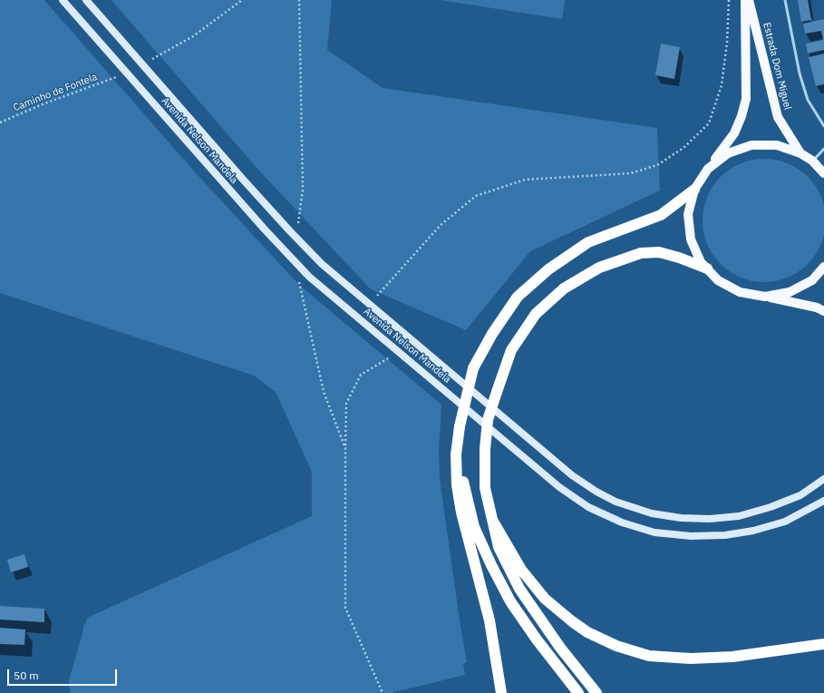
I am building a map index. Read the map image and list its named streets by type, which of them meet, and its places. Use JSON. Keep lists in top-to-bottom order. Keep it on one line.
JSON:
{"streets":{"main road":["Estrada Dom Miguel","Avenida Nelson Mandela"],"path":["Caminho de Fontela"]},"scale_bar":"50 m"}
